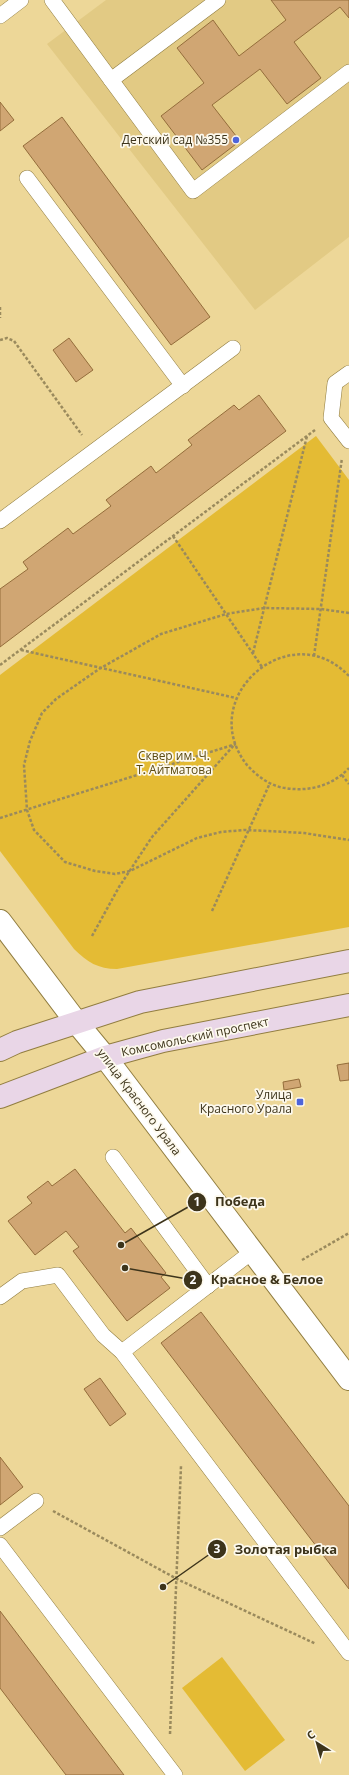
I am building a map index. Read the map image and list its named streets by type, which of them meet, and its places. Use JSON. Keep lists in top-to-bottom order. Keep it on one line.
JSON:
{"streets":{"main road":["Комсомольский проспект"],"street":["улица Красного Урала"]},"crossings":[["Комсомольский проспект","улица Красного Урала"]],"parks":["Сквер им. Ч. Т. Айтматова"],"places":{"other":["Детский сад №355","Победа","Красное & Белое","Золотая рыбка"],"transit":["Улица Красного Урала"]},"north":"top left"}
